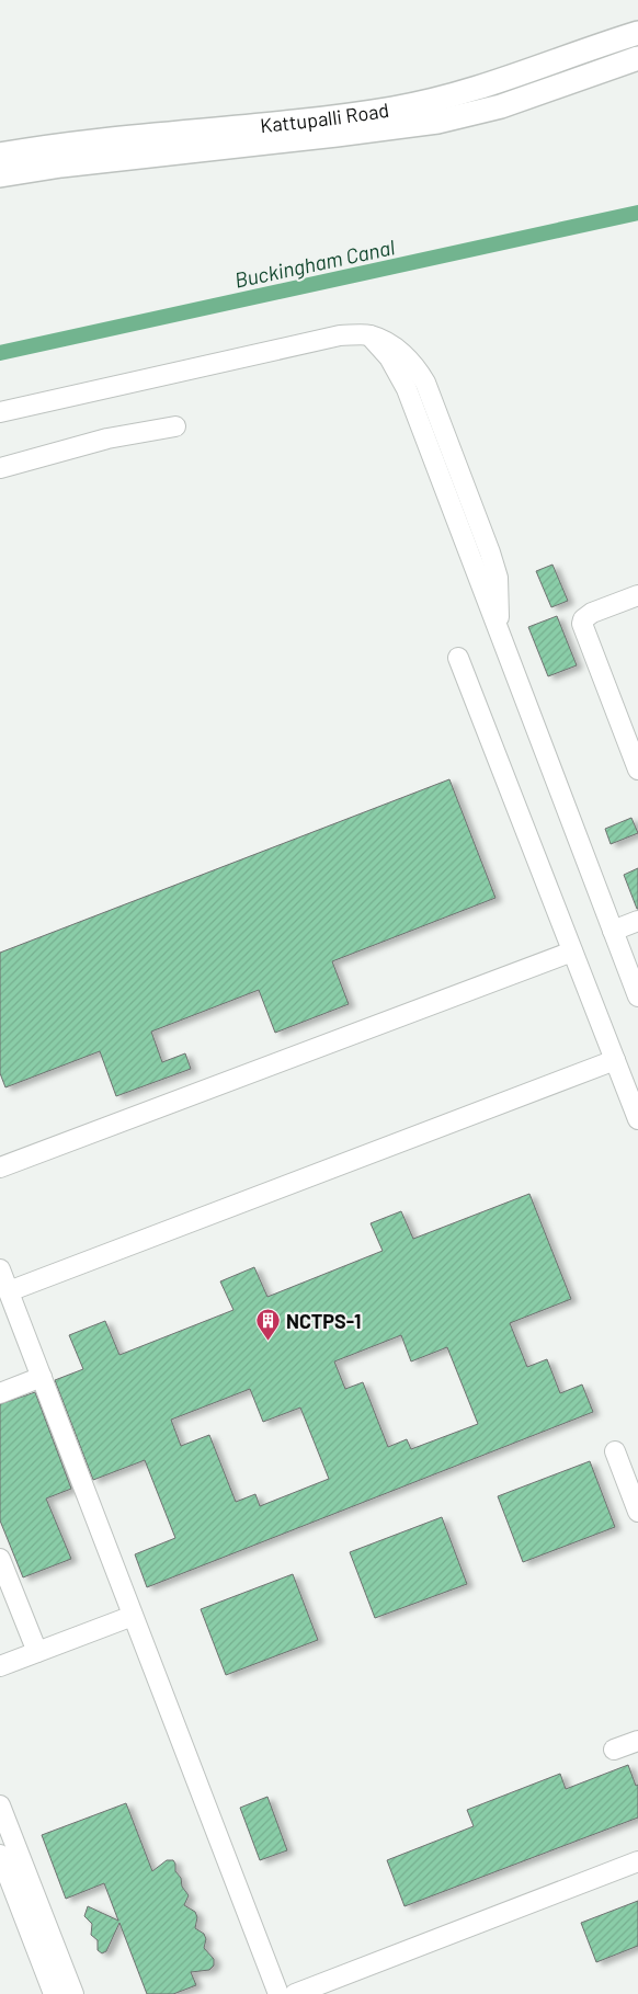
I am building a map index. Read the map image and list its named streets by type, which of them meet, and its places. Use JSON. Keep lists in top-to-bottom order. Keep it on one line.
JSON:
{"streets":{"main road":["Kattupalli Road"]},"water":["Buckingham Canal"],"places":{"building":["NCTPS-1"]}}
